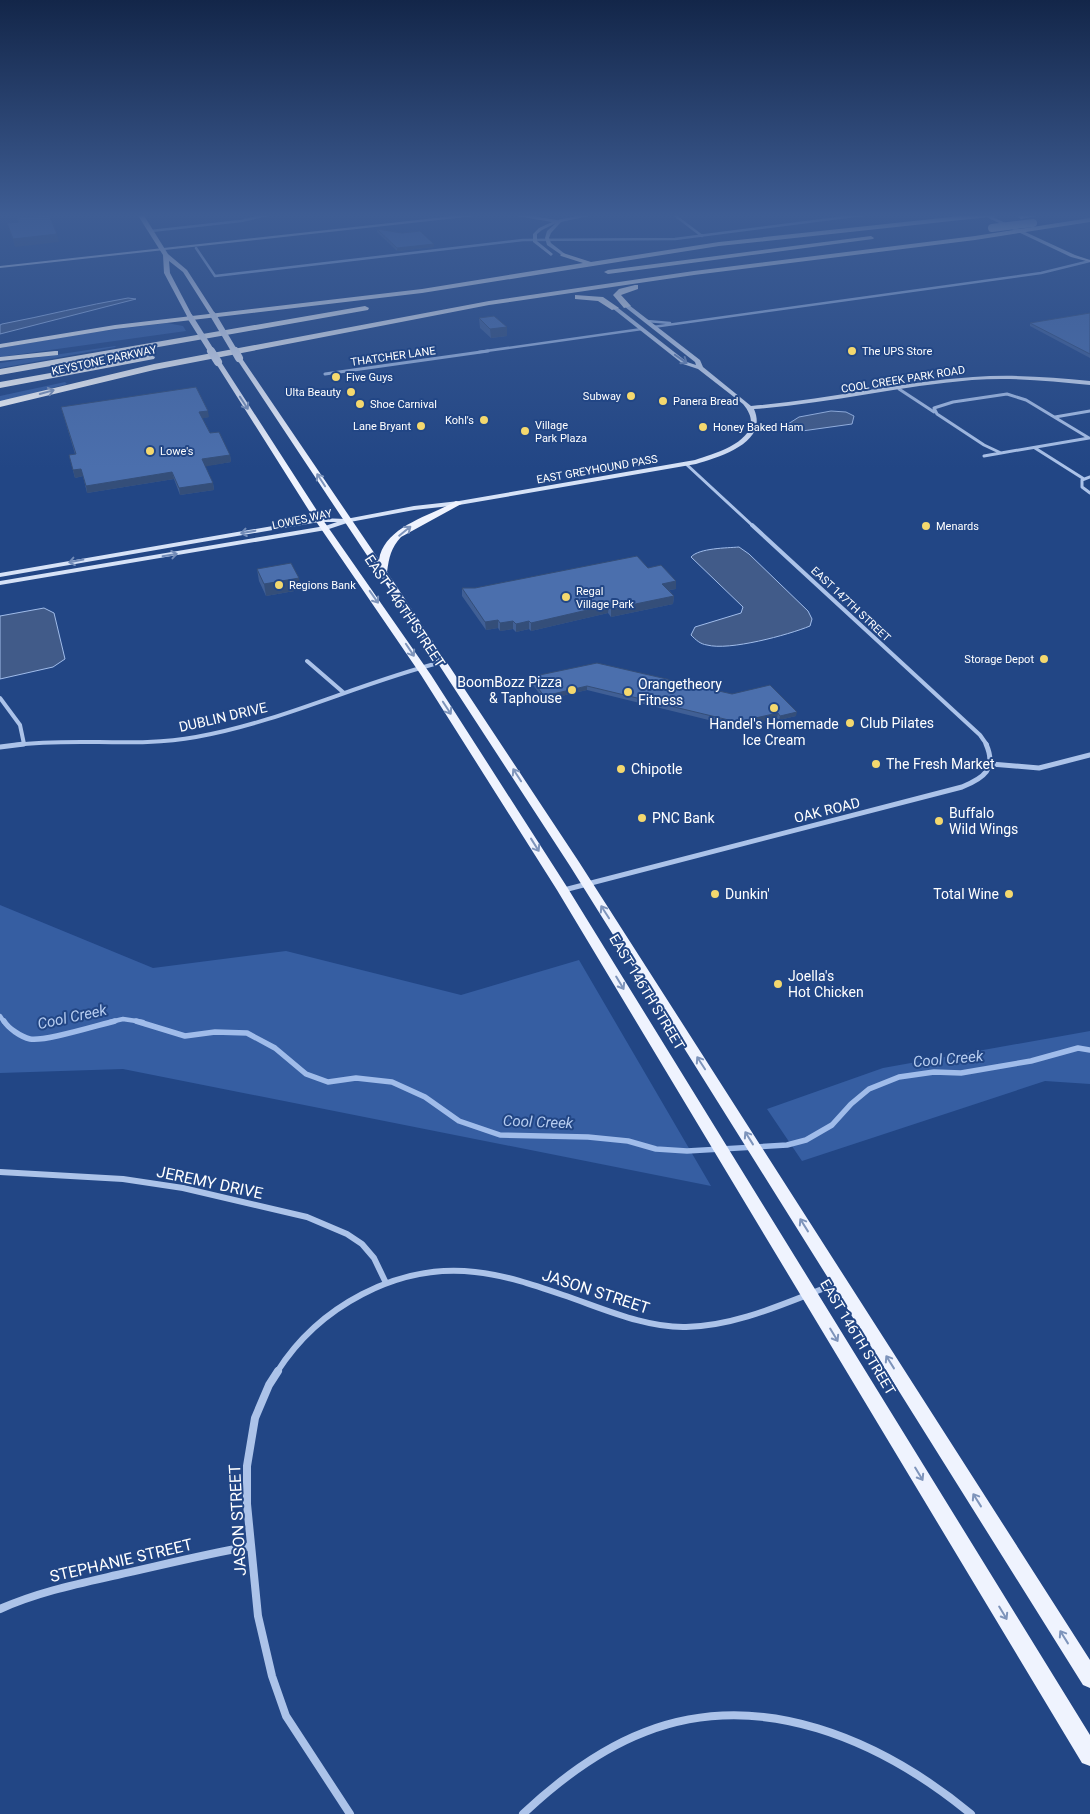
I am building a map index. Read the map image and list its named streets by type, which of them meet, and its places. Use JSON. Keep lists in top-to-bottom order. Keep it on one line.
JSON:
{"streets":{"highway":["KEYSTONE PARKWAY"],"main road":["EAST 146TH STREET"],"street":["THATCHER LANE","COOL CREEK PARK ROAD","EAST GREYHOUND PASS","LOWES WAY","EAST 147TH STREET","DUBLIN DRIVE","OAK ROAD","JEREMY DRIVE","JASON STREET","STEPHANIE STREET"]},"crossings":[["COOL CREEK PARK ROAD","EAST GREYHOUND PASS"],["EAST GREYHOUND PASS","LOWES WAY"],["EAST GREYHOUND PASS","EAST 147TH STREET"],["EAST GREYHOUND PASS","EAST 146TH STREET"],["LOWES WAY","EAST 146TH STREET"],["EAST 147TH STREET","OAK ROAD"],["EAST 146TH STREET","DUBLIN DRIVE"],["EAST 146TH STREET","OAK ROAD"],["EAST 146TH STREET","JASON STREET"],["JEREMY DRIVE","JASON STREET"],["JASON STREET","STEPHANIE STREET"]],"water":["Cool Creek"],"places":["The UPS Store","Five Guys","Ulta Beauty","Subway","Panera Bread","Shoe Carnival","Kohl's","Lane Bryant","Honey Baked Ham","Village Park Plaza","Lowe's","Menards","Regions Bank","Regal Village Park","Storage Depot","BoomBozz Pizza & Taphouse","Orangetheory Fitness","Handel's Homemade Ice Cream","Club Pilates","The Fresh Market","Chipotle","PNC Bank","Buffalo Wild Wings","Dunkin'","Total Wine","Joella's Hot Chicken"]}
